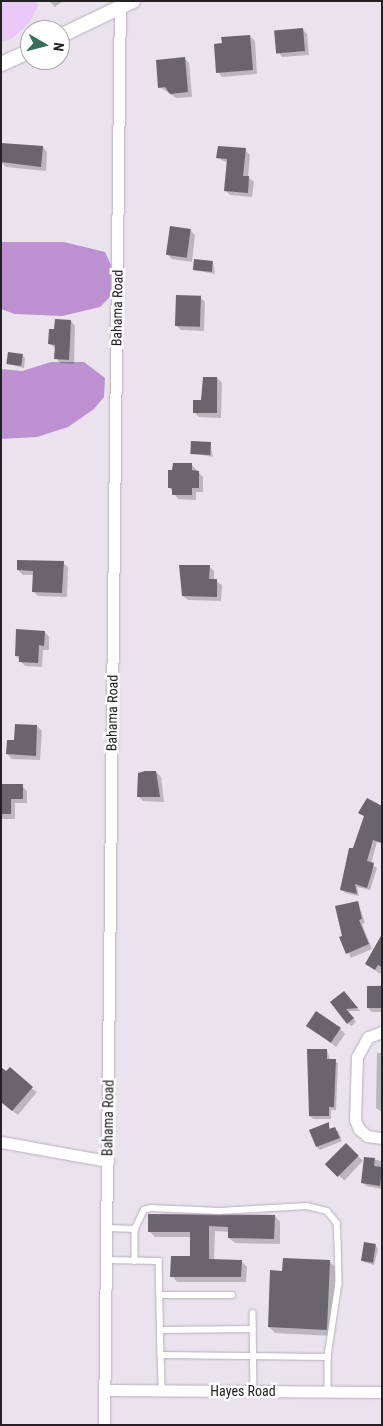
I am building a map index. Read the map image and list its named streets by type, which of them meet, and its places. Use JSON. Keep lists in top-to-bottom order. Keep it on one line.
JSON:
{"streets":{"street":["Bahama Road","Hayes Road"]},"crossings":[["Bahama Road","Hayes Road"]],"north":"right"}
